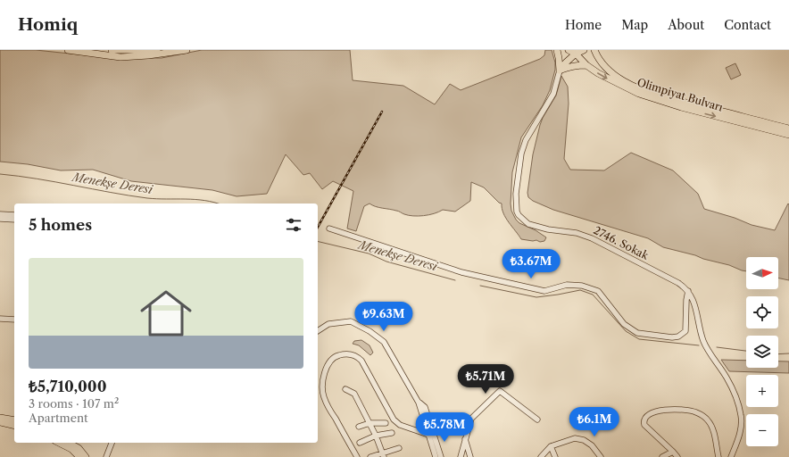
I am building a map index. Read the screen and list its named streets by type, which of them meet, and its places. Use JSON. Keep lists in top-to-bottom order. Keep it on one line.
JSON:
{"streets":{"main road":["Olimpiyat Bulvarı"],"street":["2746. Sokak"]},"water":["Menekşe Deresi"],"north":"right","page":{"header":"Homiq","nav":["Home","Map","About","Contact"],"heading":"5 homes","list":[{"name":"₺5,710,000","note":"3 rooms · 107 m² · Apartment"}],"price":["₺3.67M","₺9.63M","₺5.71M","₺6.1M","₺5.78M"],"map_buttons":["+","−"]}}
